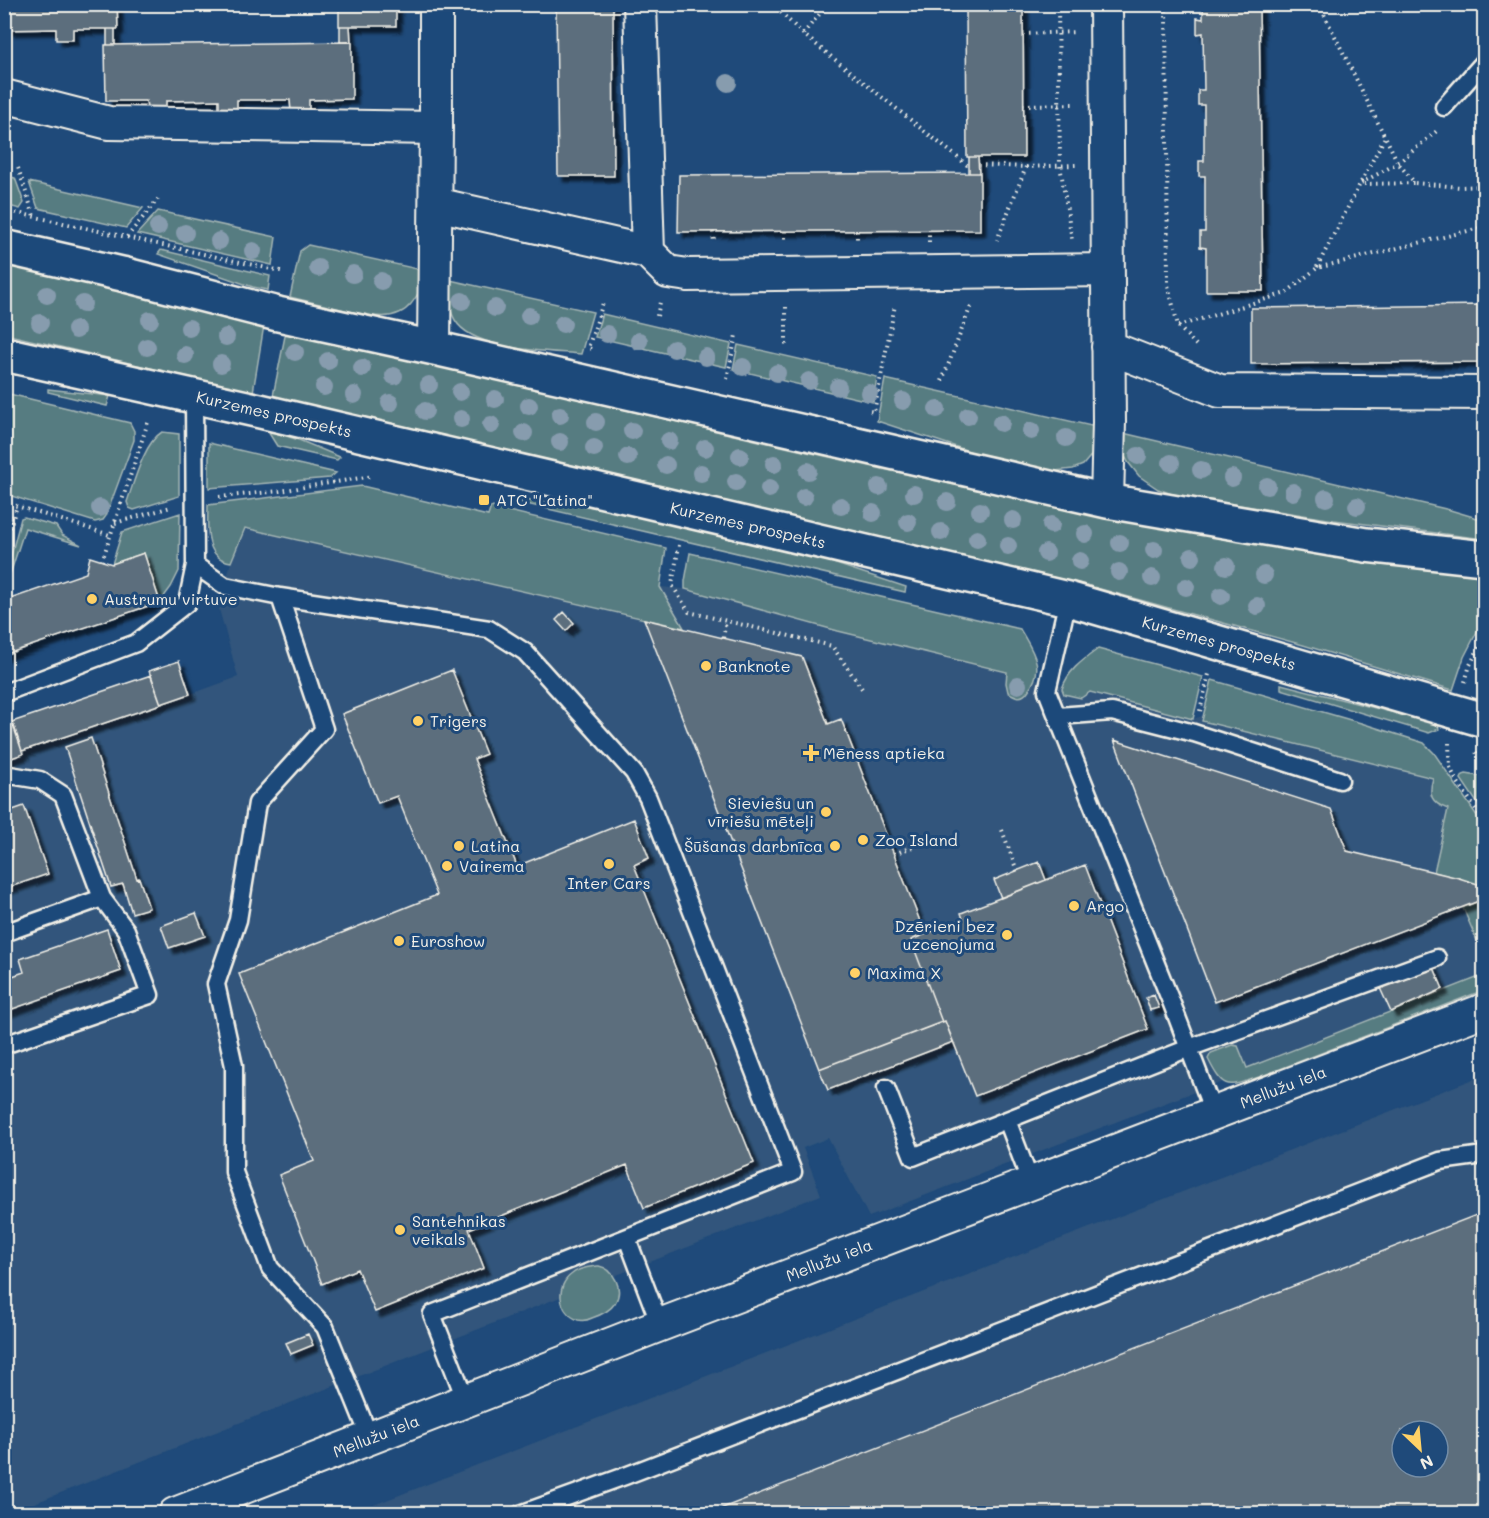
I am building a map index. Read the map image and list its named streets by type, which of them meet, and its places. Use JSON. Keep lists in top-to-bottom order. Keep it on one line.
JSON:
{"streets":{"main road":["Kurzemes prospekts"],"street":["Mellužu iela"]},"places":{"transit":["ATC \"Latina\""],"other":["Austrumu virtuve","Banknote","Trigers","Sieviešu un vīriešu mēteļi","Zoo Island","Latina","Šūšanas darbnīca","Inter Cars","Vairema","Argo","Dzērieni bez uzcenojuma","Euroshow","Maxima X","Santehnikas veikals"],"health":["Mēness aptieka"]},"north":"bottom right"}
